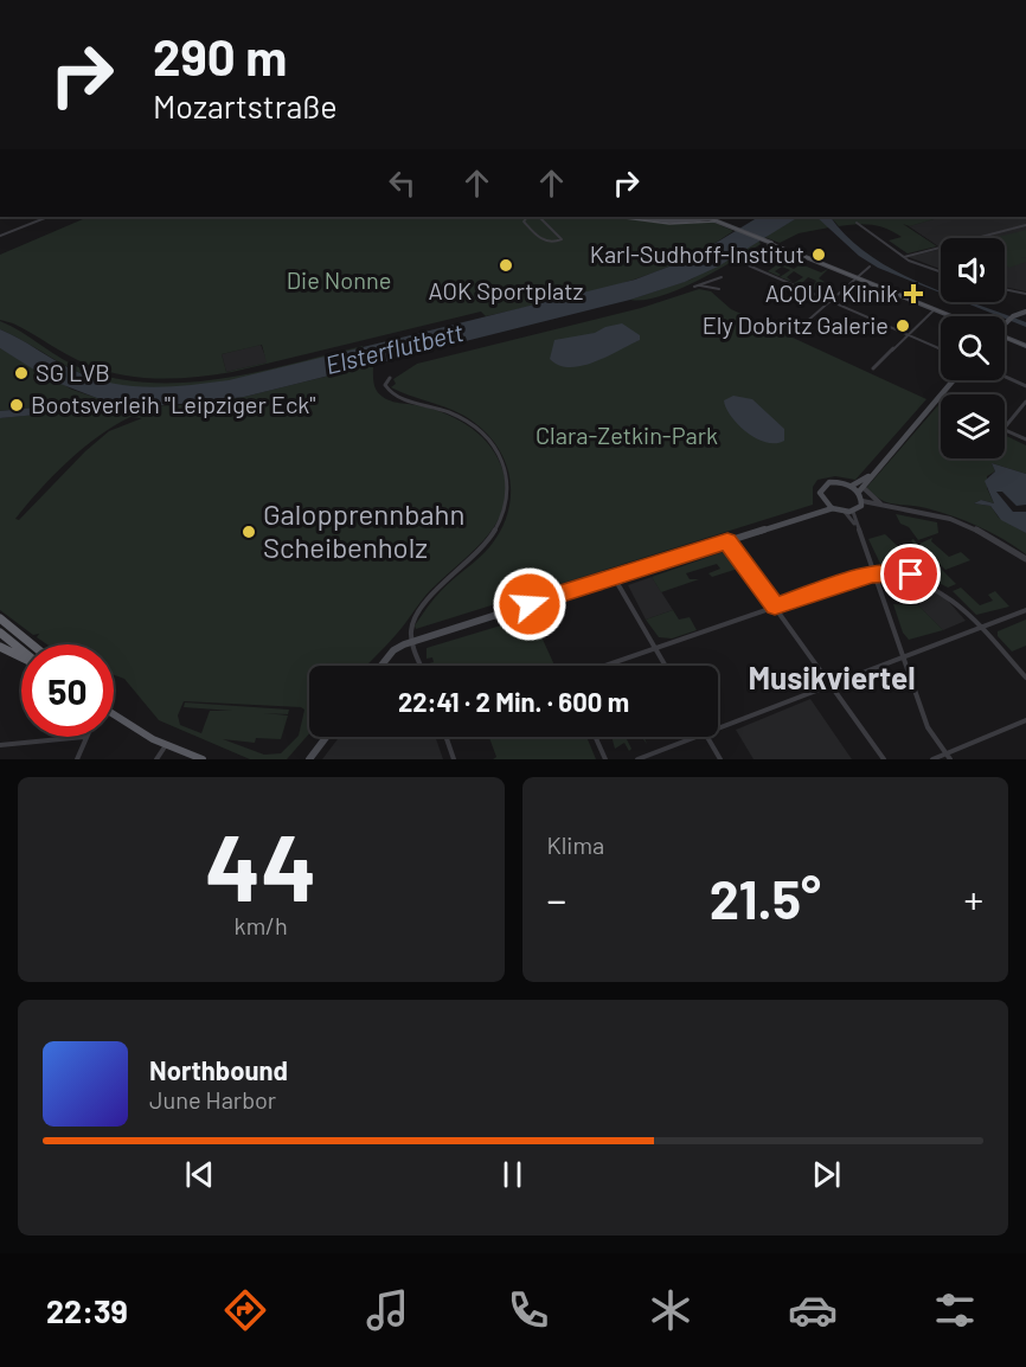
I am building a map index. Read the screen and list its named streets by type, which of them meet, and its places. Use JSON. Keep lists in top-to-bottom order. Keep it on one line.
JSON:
{"districts":["Musikviertel"],"water":["Elsterflutbett"],"parks":["Die Nonne","Clara-Zetkin-Park"],"places":{"other":["Karl-Sudhoff-Institut","AOK Sportplatz","Ely Dobritz Galerie","SG LVB","Bootsverleih \"Leipziger Eck\"","Galopprennbahn Scheibenholz"],"health":["ACQUA Klinik"]},"page":{"turn":["290 m","Mozartstraße"],"limit":"50","trip":"22:41 · 2 Min. · 600 m","tile":[["44","km/h"],"Klima"],"heat":["−","21.5°","+"],"song":["Northbound","June Harbor"],"tabs":"22:39"}}
